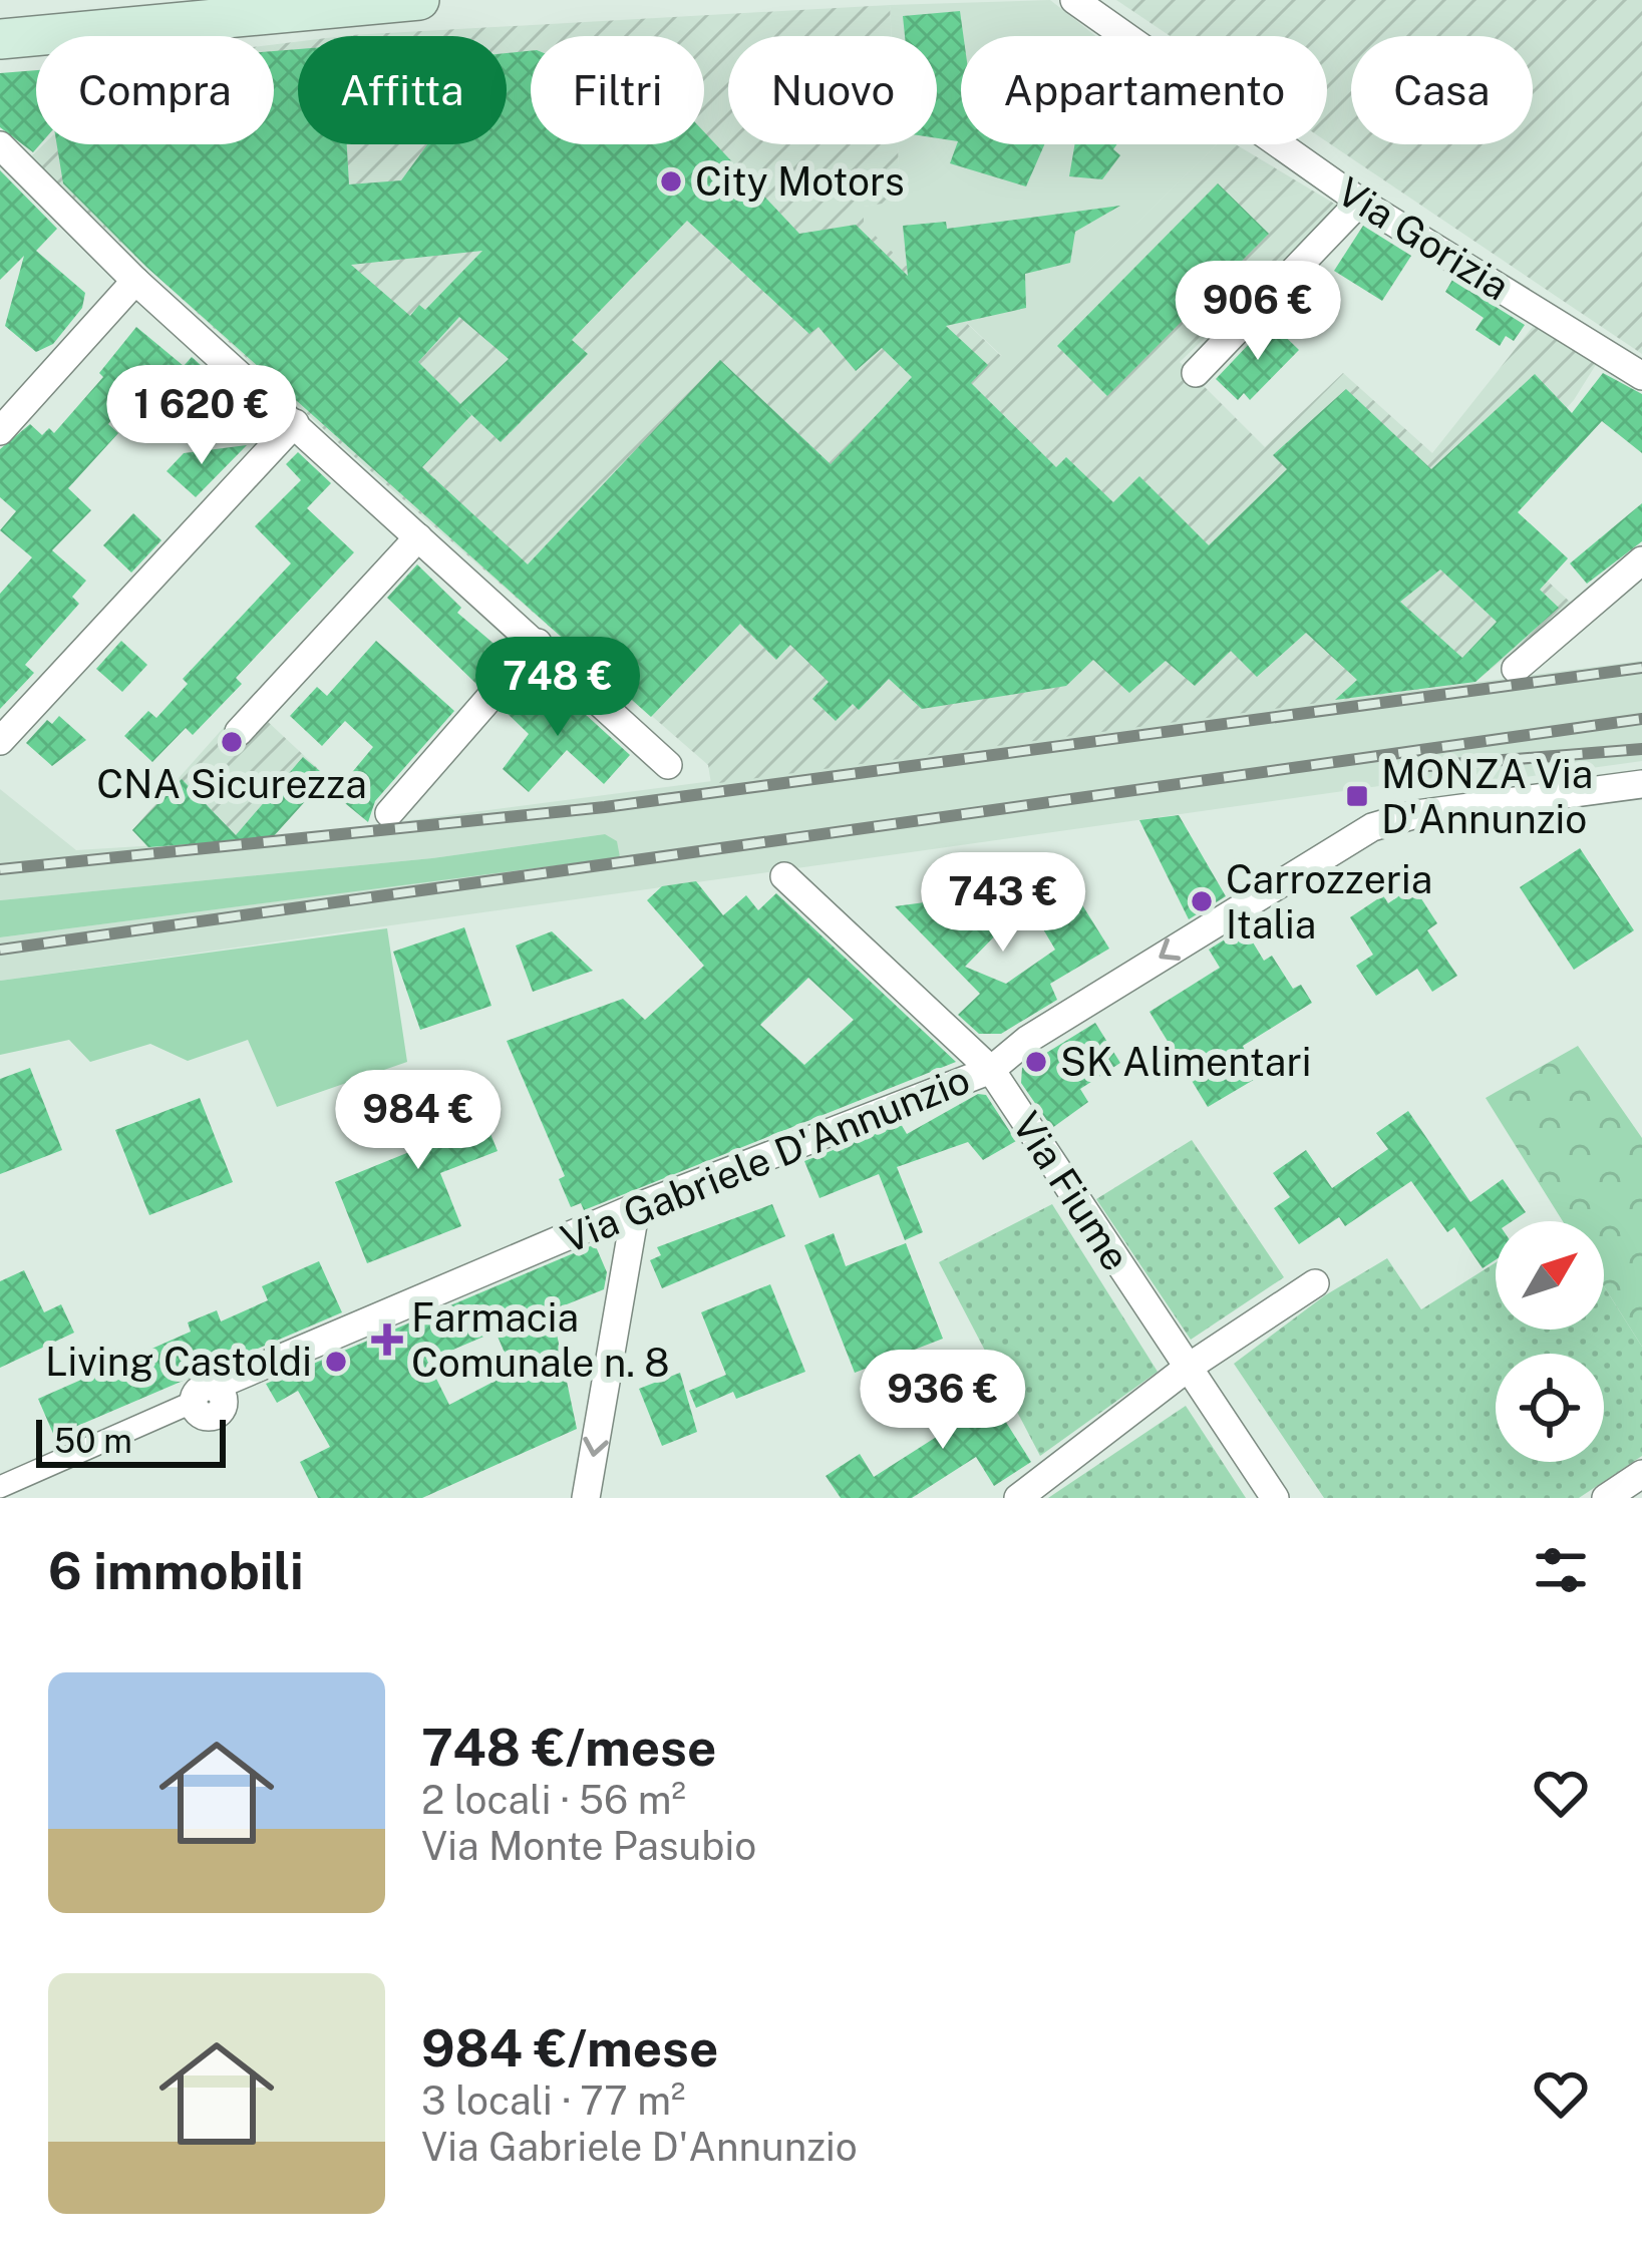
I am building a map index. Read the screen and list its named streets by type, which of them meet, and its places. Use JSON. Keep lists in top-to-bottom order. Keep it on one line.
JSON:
{"streets":{"street":["Via Gorizia","Via Gabriele D'Annunzio","Via Fiume"]},"crossings":[["Via Gabriele D'Annunzio","Via Fiume"]],"one_way":["Via Gabriele D'Annunzio"],"places":{"other":["City Motors","CNA Sicurezza","Carrozzeria Italia","SK Alimentari","Living Castoldi"],"transit":["MONZA Via D'Annunzio"],"health":["Farmacia Comunale n. 8"]},"scale_bar":"50 m","north":"top right","page":{"chip":["Compra","Affitta","Filtri","Nuovo","Appartamento","Casa"],"price":["906 €","1 620 €","748 €","743 €","984 €","936 €"],"scale":"50 m","heading":"6 immobili","list":[{"name":"748 €/mese","note":"2 locali · 56 m² · Via Monte Pasubio"},{"name":"984 €/mese","note":"3 locali · 77 m² · Via Gabriele D'Annunzio"}]}}
